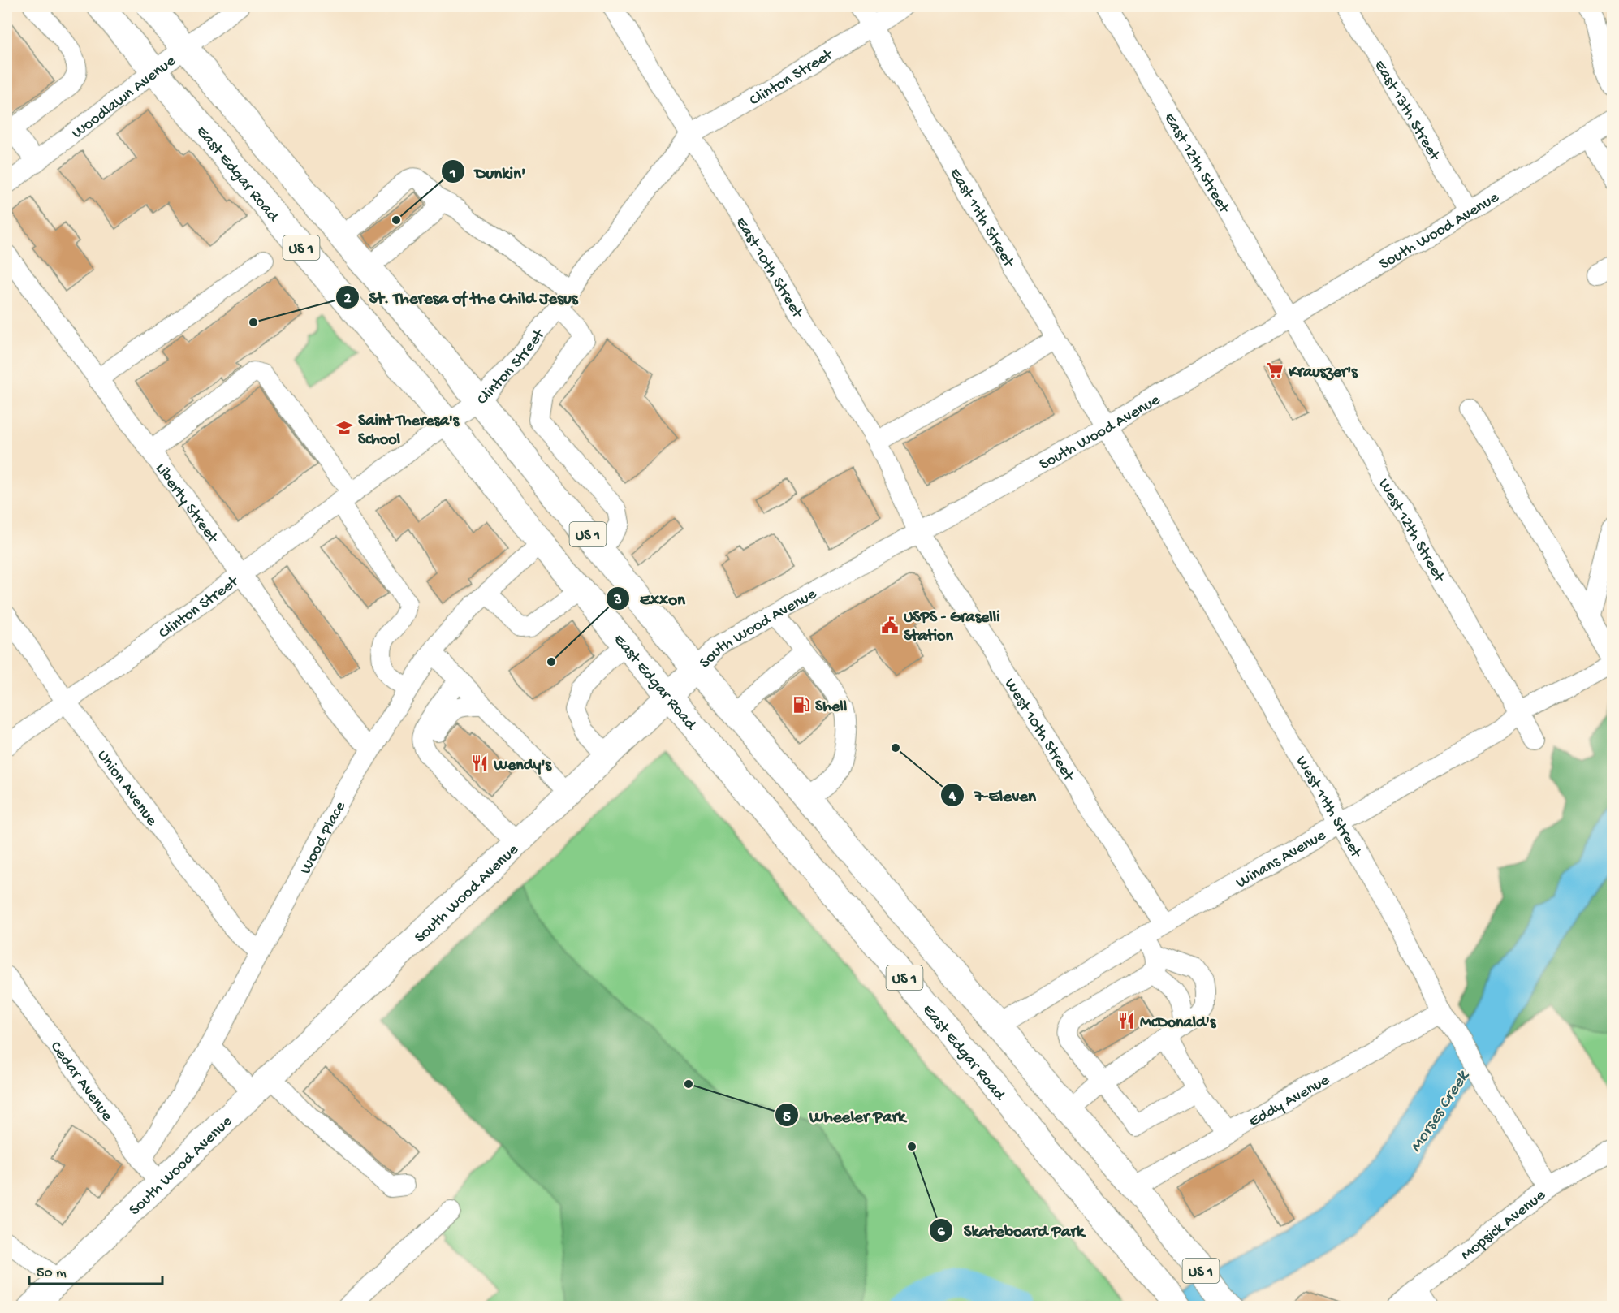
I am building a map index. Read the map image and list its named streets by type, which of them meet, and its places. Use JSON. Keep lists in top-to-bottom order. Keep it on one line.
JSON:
{"streets":{"highway":["East Edgar Road","US 1"],"main road":["South Wood Avenue"],"street":["Clinton Street","Woodlawn Avenue","East 13th Street","East 12th Street","East 11th Street","East 10th Street","Liberty Street","West 12th Street","West 10th Street","Union Avenue","West 11th Street","Wood Place","Winans Avenue","Cedar Avenue","Eddy Avenue","Mopsick Avenue"]},"crossings":[["Clinton Street","East Edgar Road"],["Clinton Street","East 11th Street"],["Clinton Street","US 1"],["Clinton Street","East 10th Street"],["Clinton Street","Liberty Street"],["Clinton Street","Union Avenue"],["Woodlawn Avenue","East Edgar Road"],["Woodlawn Avenue","US 1"],["East 13th Street","South Wood Avenue"],["East 12th Street","South Wood Avenue"],["East 12th Street","West 12th Street"],["East Edgar Road","South Wood Avenue"],["East Edgar Road","Wood Place"],["East 11th Street","South Wood Avenue"],["East 11th Street","West 11th Street"],["South Wood Avenue","US 1"],["South Wood Avenue","East 10th Street"],["South Wood Avenue","West 12th Street"],["South Wood Avenue","West 10th Street"],["South Wood Avenue","West 11th Street"],["South Wood Avenue","Cedar Avenue"],["US 1","Winans Avenue"],["US 1","Eddy Avenue"],["East 10th Street","West 10th Street"],["Liberty Street","Wood Place"],["West 12th Street","Winans Avenue"],["West 10th Street","Winans Avenue"],["Union Avenue","Wood Place"],["West 11th Street","Winans Avenue"],["West 11th Street","Eddy Avenue"],["West 11th Street","Mopsick Avenue"],["Wood Place","Cedar Avenue"]],"water":["Morses Creek"],"places":{"other":["Dunkin'","St. Theresa of the Child Jesus","Exxon","7-Eleven","Wheeler Park","Skateboard Park"],"supermarket":["Krauszer's"],"school or university":["Saint Theresa's School"],"public building":["USPS - Graselli Station"],"fuel station":["Shell"],"restaurant":["Wendy's","McDonald's"]},"scale_bar":"50 m"}
